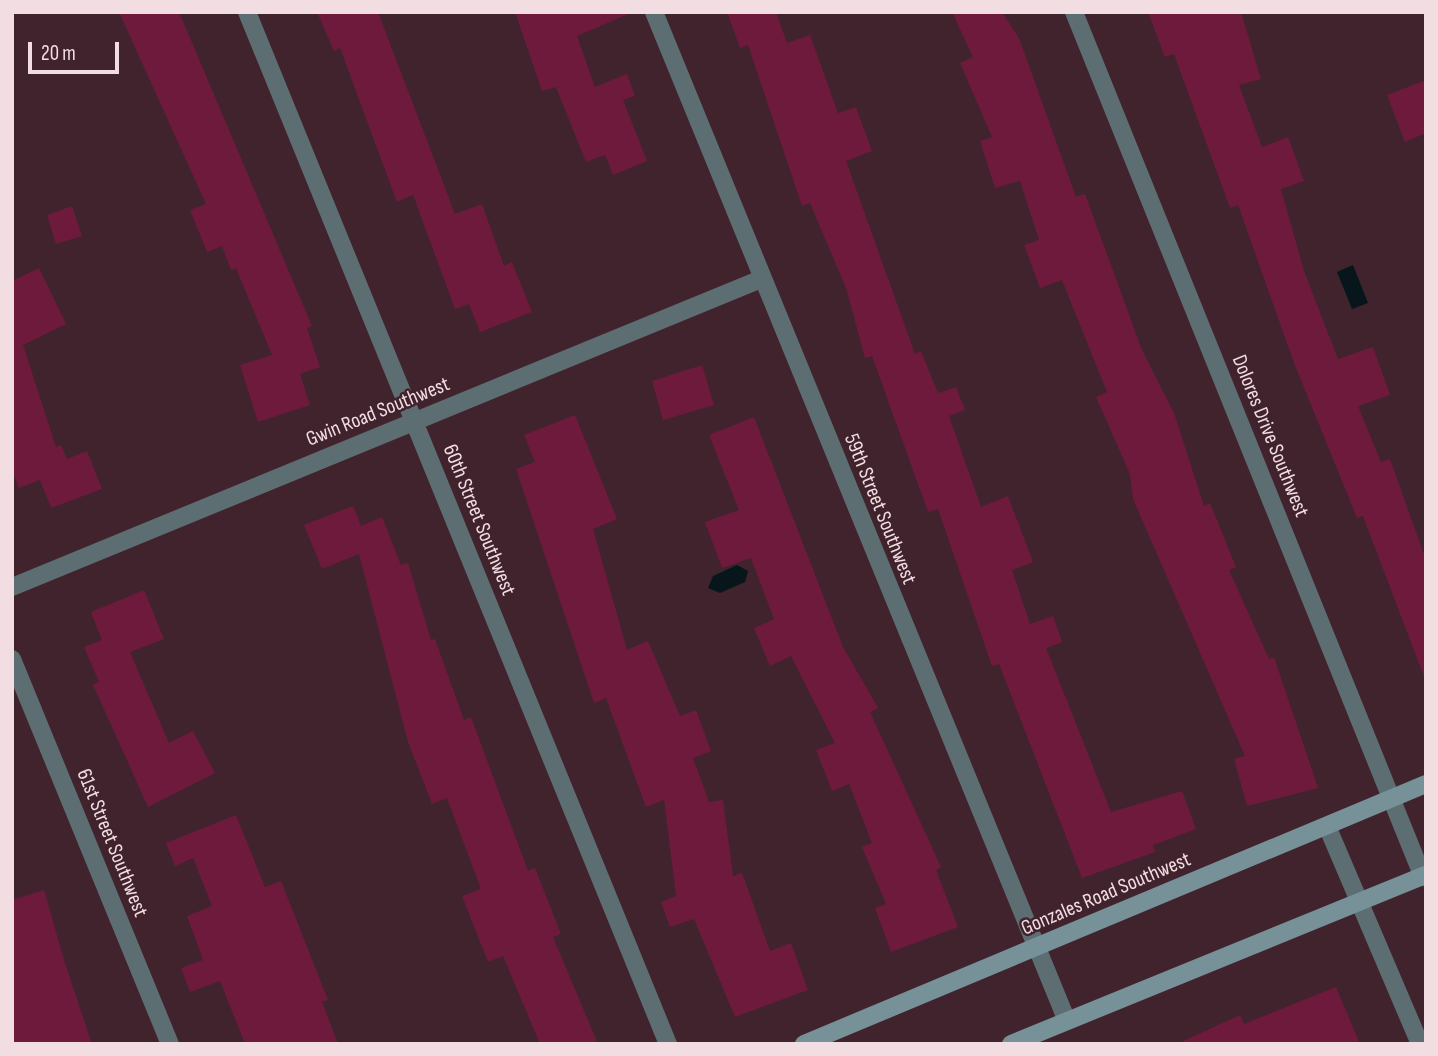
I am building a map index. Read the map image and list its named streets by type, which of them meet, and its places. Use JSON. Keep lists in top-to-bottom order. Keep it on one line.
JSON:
{"streets":{"street":["Gwin Road Southwest","Dolores Drive Southwest","59th Street Southwest","60th Street Southwest","61st Street Southwest","Gonzales Road Southwest"]},"crossings":[["Gwin Road Southwest","59th Street Southwest"],["Gwin Road Southwest","60th Street Southwest"],["Dolores Drive Southwest","Gonzales Road Southwest"],["59th Street Southwest","Gonzales Road Southwest"]],"scale_bar":"20 m"}
